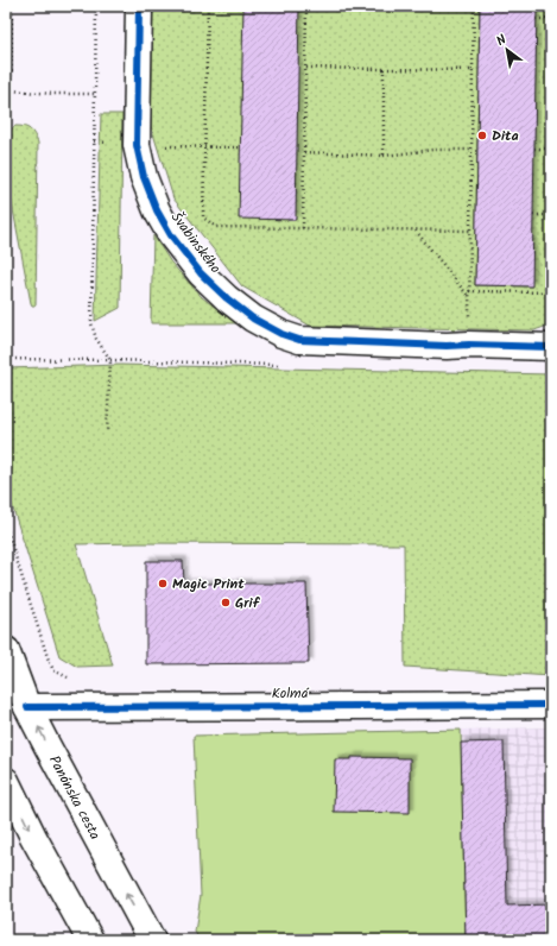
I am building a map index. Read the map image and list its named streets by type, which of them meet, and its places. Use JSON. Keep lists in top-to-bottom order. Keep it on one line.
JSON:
{"streets":{"street":["Švabinského","Kolmá","Panónska cesta"]},"crossings":[["Kolmá","Panónska cesta"]],"places":["Dita","Magic Print","Grif"],"north":"top left"}
